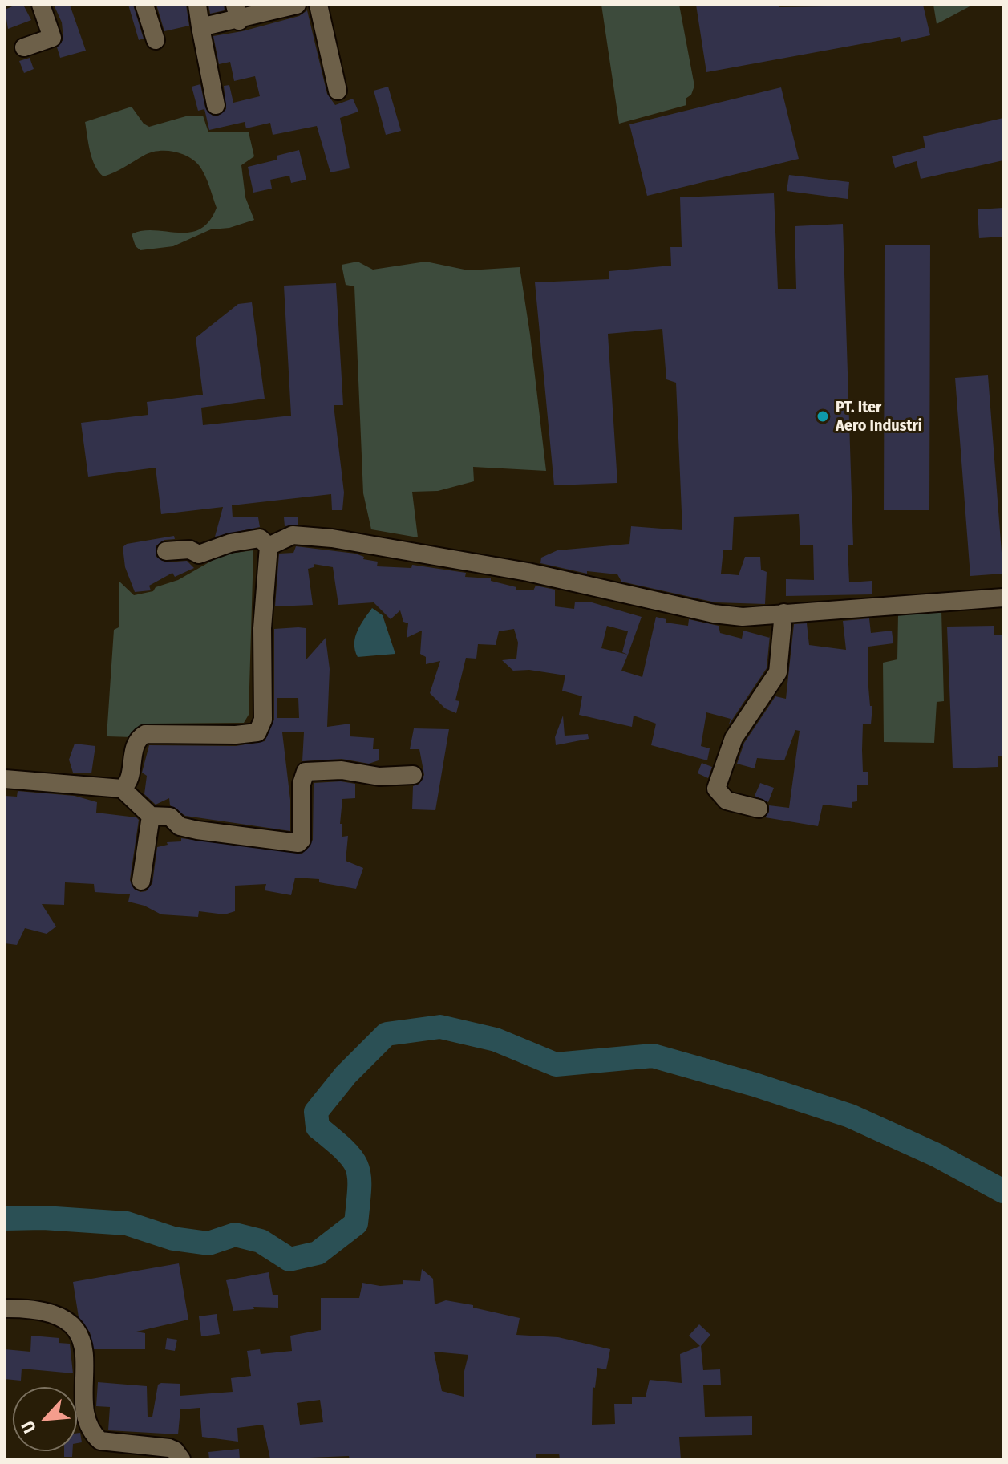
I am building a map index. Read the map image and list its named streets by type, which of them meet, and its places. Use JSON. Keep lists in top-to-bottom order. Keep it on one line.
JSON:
{"places":["PT. Iter Aero Industri"],"north":"bottom left"}
